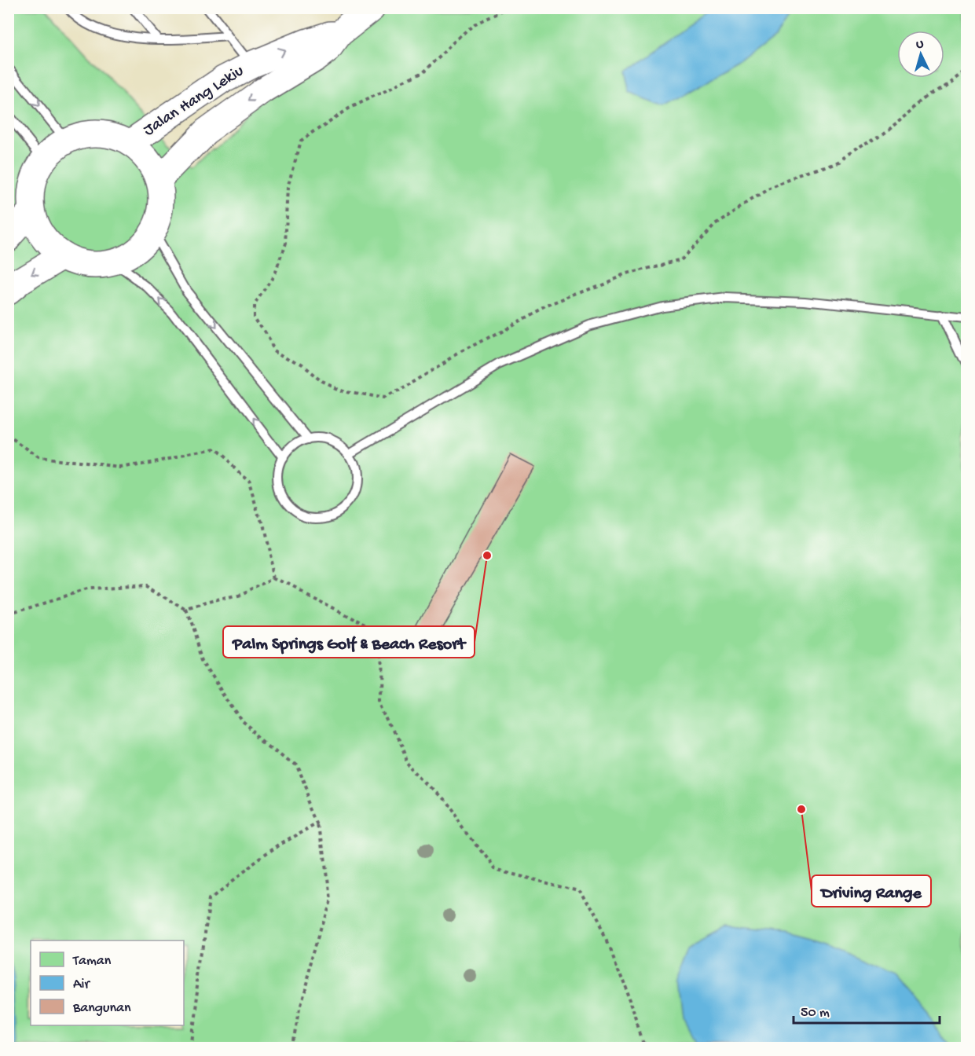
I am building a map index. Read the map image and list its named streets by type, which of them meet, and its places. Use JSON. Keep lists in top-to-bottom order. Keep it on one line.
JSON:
{"streets":{"highway":["Jalan Hang Lekiu"]},"places":["Palm Springs Golf & Beach Resort","Driving Range"],"legend":["Taman","Air","Bangunan"],"scale_bar":"50 m","north":"top"}
